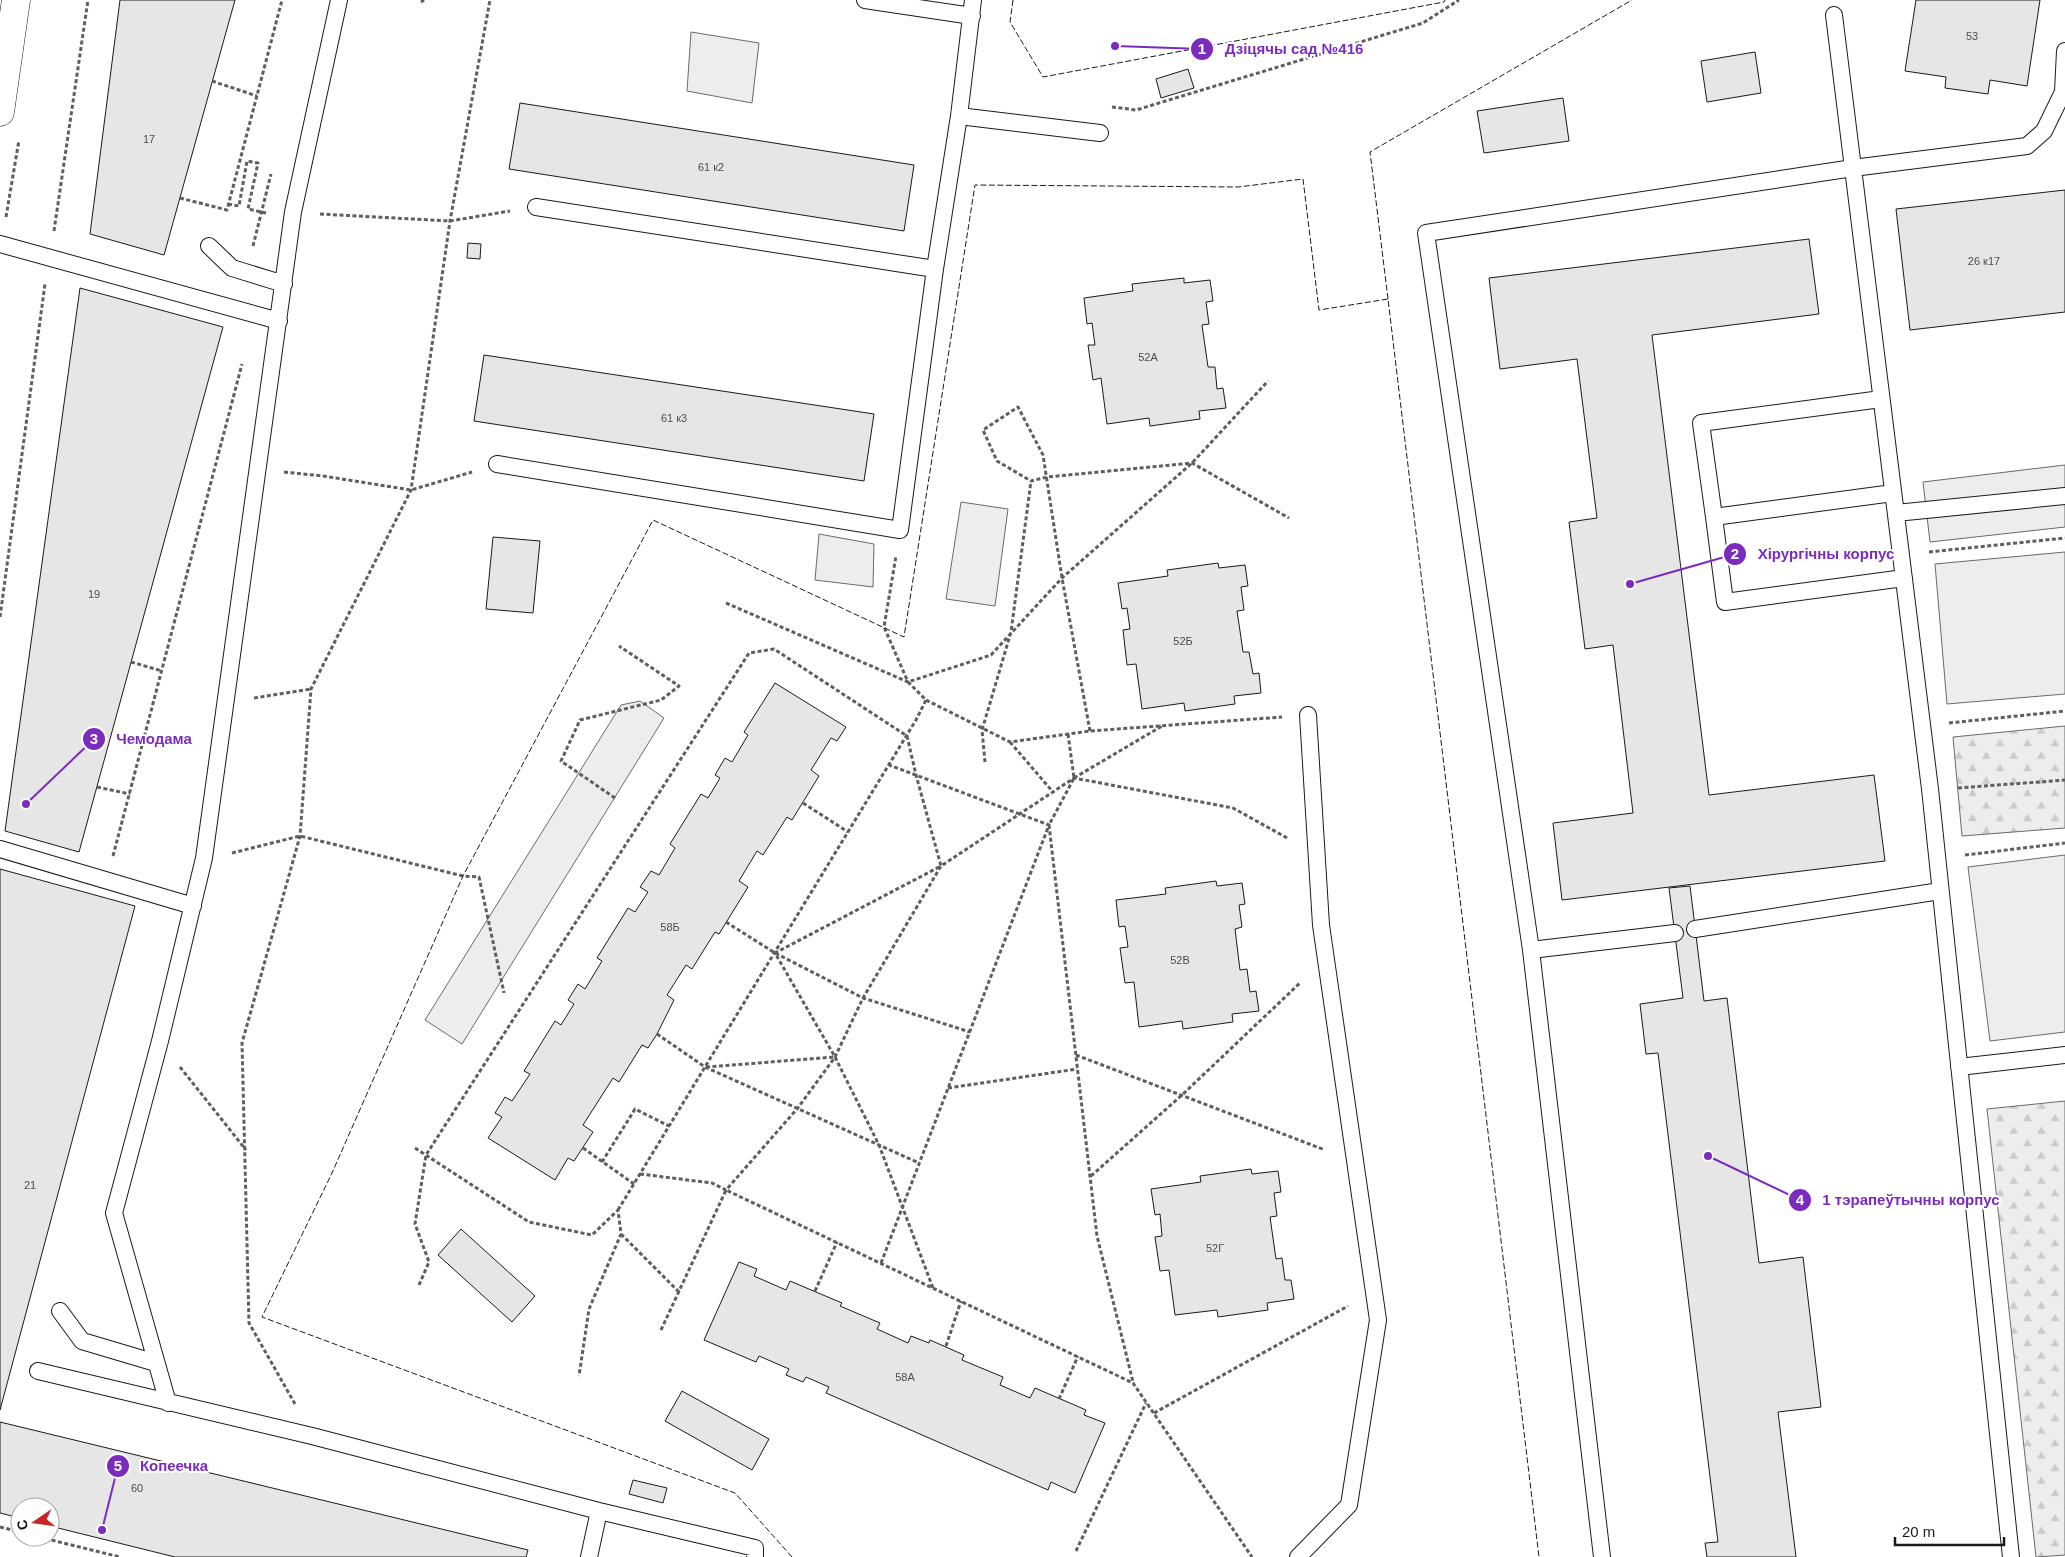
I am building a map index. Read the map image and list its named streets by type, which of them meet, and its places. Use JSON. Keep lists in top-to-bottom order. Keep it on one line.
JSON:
{"places":["Дзіцячы сад №416","Хірургічны корпус","Чемодама","1 тэрапеўтычны корпус","Копеечка"],"house_numbers":["53","17","61 к2","26 к17","52А","61 к3","19","52Б","58Б","52В","21","52Г","58А","60"],"scale_bar":"20 m","north":"left"}
